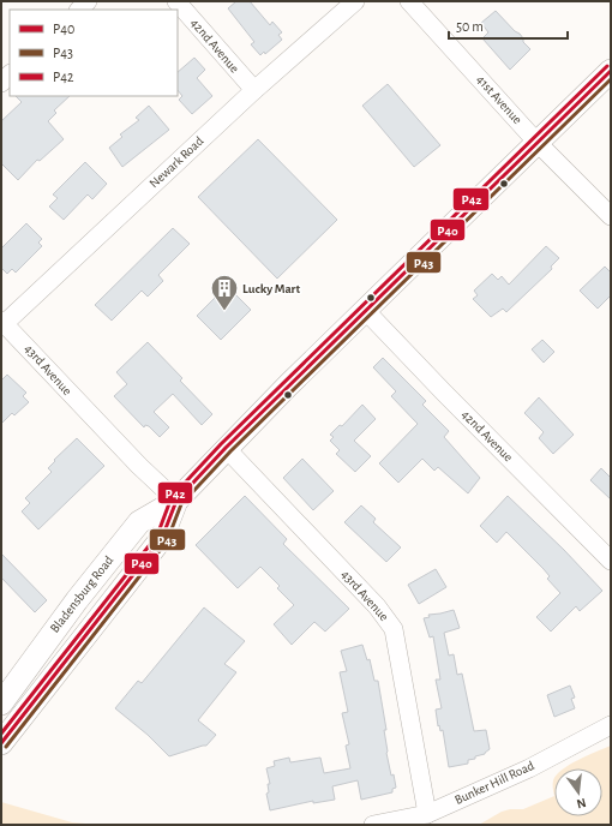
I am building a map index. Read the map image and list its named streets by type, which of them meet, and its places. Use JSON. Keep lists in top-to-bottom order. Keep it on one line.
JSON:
{"streets":{"main road":["Bladensburg Road"],"street":["42nd Avenue","41st Avenue","Newark Road","43rd Avenue","Bunker Hill Road"]},"crossings":[["42nd Avenue","Newark Road"],["42nd Avenue","Bladensburg Road"],["41st Avenue","Bladensburg Road"],["Newark Road","43rd Avenue"],["43rd Avenue","Bladensburg Road"],["43rd Avenue","Bunker Hill Road"]],"places":{"building":["Lucky Mart"]},"lines":["transit line P42","transit line P40","transit line P43"],"legend":["P40","P43","P42"],"scale_bar":"50 m","north":"bottom"}
